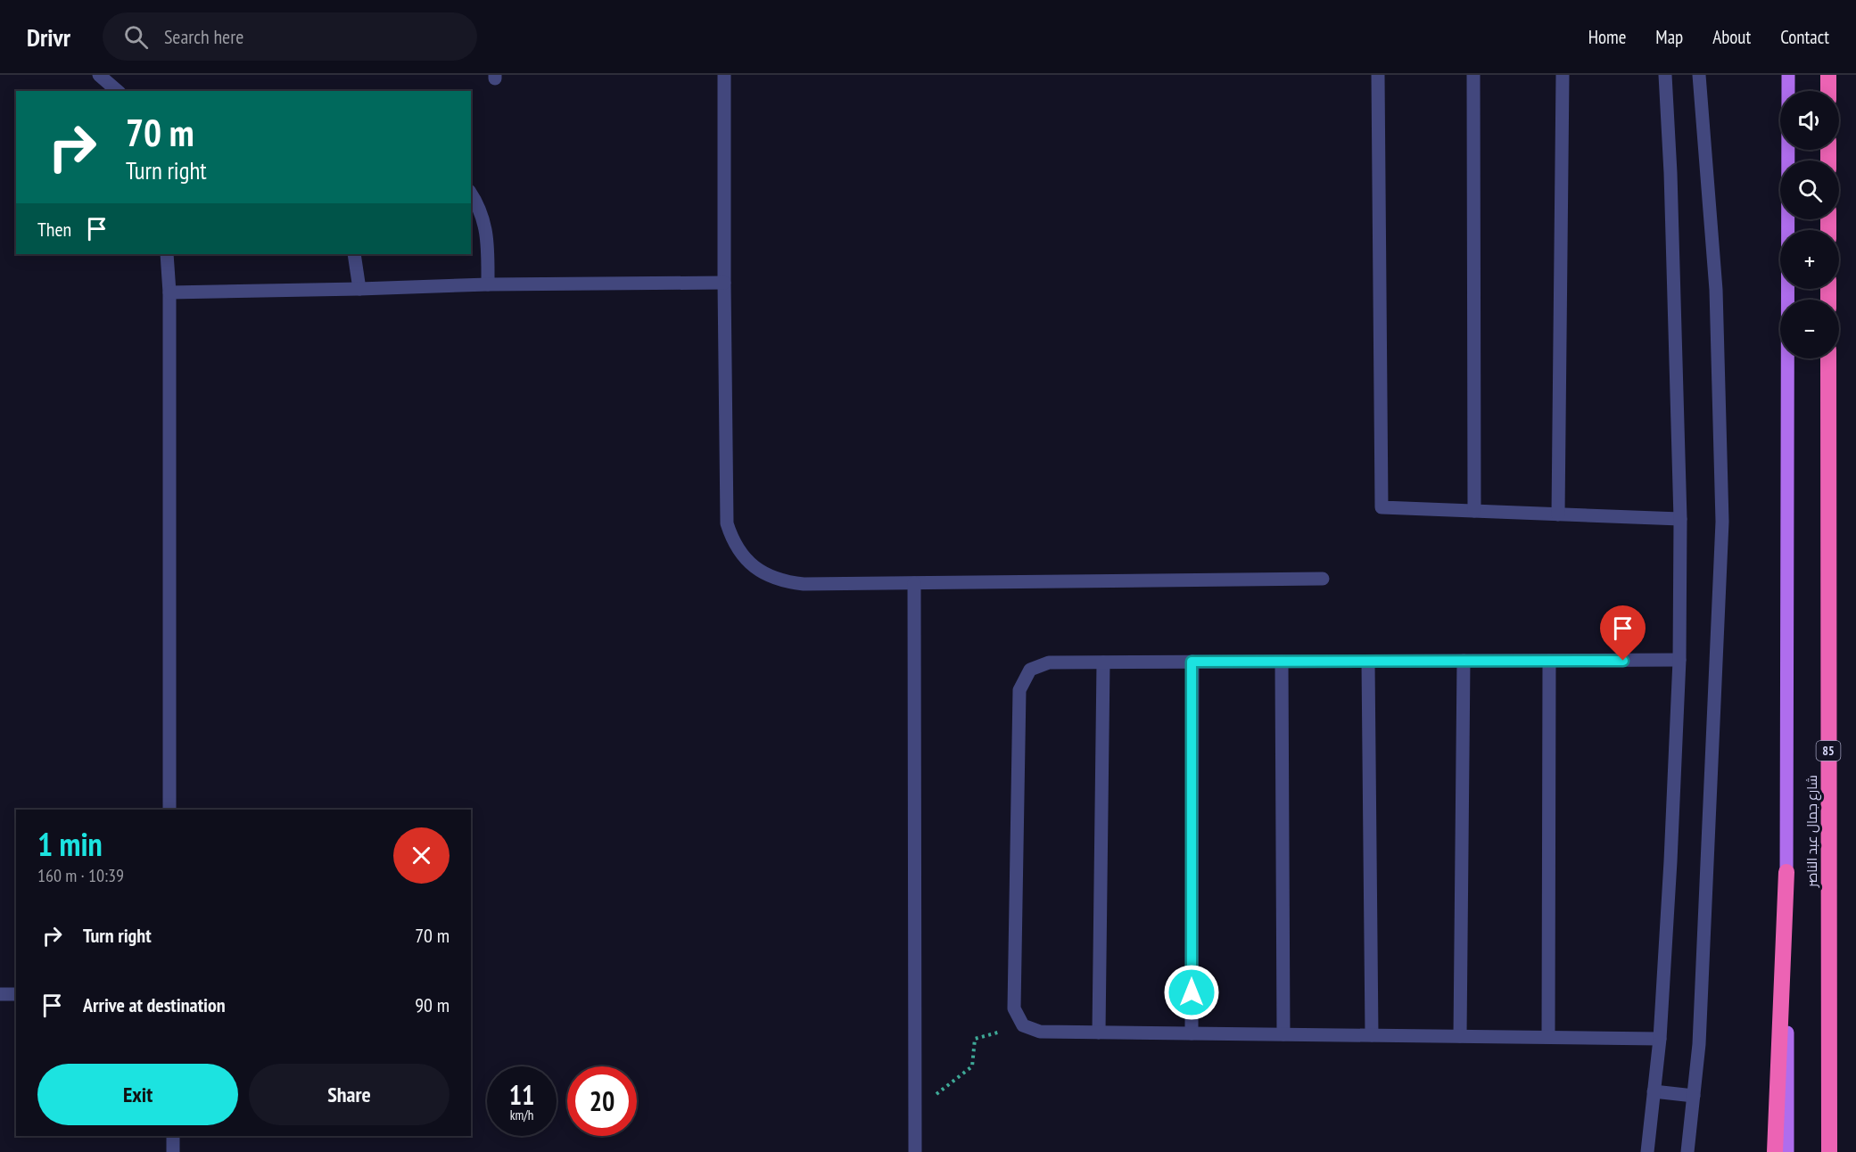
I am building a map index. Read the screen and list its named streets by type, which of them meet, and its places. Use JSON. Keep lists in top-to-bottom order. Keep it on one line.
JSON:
{"streets":{"highway":["85","شارع جمال عبد الناصر"]},"page":{"header":"Drivr","search":"Search here","nav":["Home","Map","About","Contact"],"map_buttons":["+","−"],"turn":["70 m","Turn right"],"then":"Then","heading":["1 min","160 m · 10:39"],"list":[{"name":"Turn right","value":"70 m"},{"name":"Arrive at destination","value":"90 m"}],"buttons":["Exit","Share"],"speed":"11 km/h","limit":"20"}}
